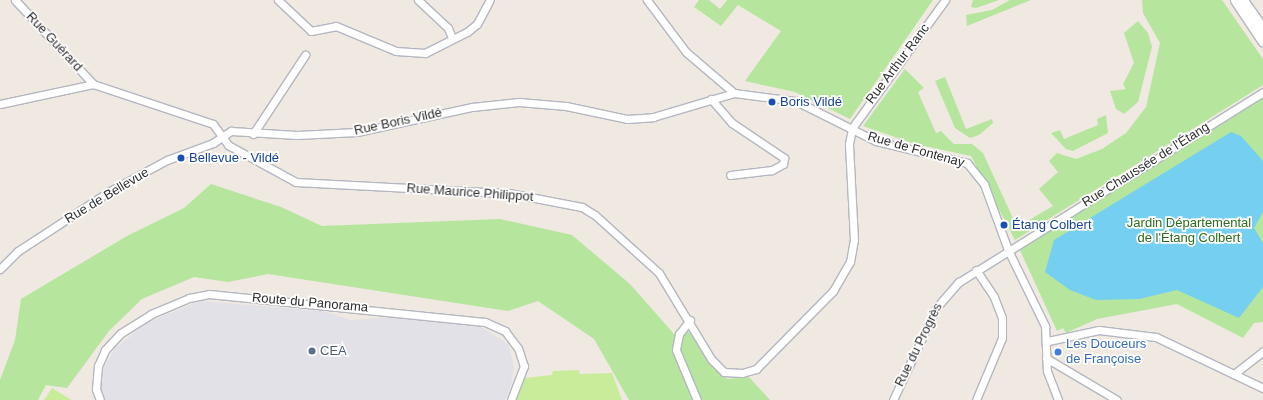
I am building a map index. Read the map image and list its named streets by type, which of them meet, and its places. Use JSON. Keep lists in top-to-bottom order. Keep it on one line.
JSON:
{"streets":{"street":["Rue Guérard","Rue Arthur Ranc","Rue Boris Vildé","Rue de Fontenay","Rue Chaussée de l'Étang","Rue Maurice Philippot","Rue de Bellevue","Route du Panorama","Rue du Progrès"]},"crossings":[["Rue Arthur Ranc","Rue de Fontenay"],["Rue Arthur Ranc","Rue Maurice Philippot"],["Rue Boris Vildé","Rue de Fontenay"],["Rue Boris Vildé","Rue Maurice Philippot"],["Rue Boris Vildé","Rue de Bellevue"],["Rue de Fontenay","Rue Chaussée de l'Étang"],["Rue de Fontenay","Rue Maurice Philippot"],["Rue de Fontenay","Rue du Progrès"],["Rue Chaussée de l'Étang","Rue du Progrès"],["Rue Maurice Philippot","Rue de Bellevue"]],"parks":["Jardin Départemental de l'Étang Colbert"],"places":["Boris Vildé","Bellevue - Vildé","Étang Colbert","CEA","Les Douceurs de Françoise"]}
